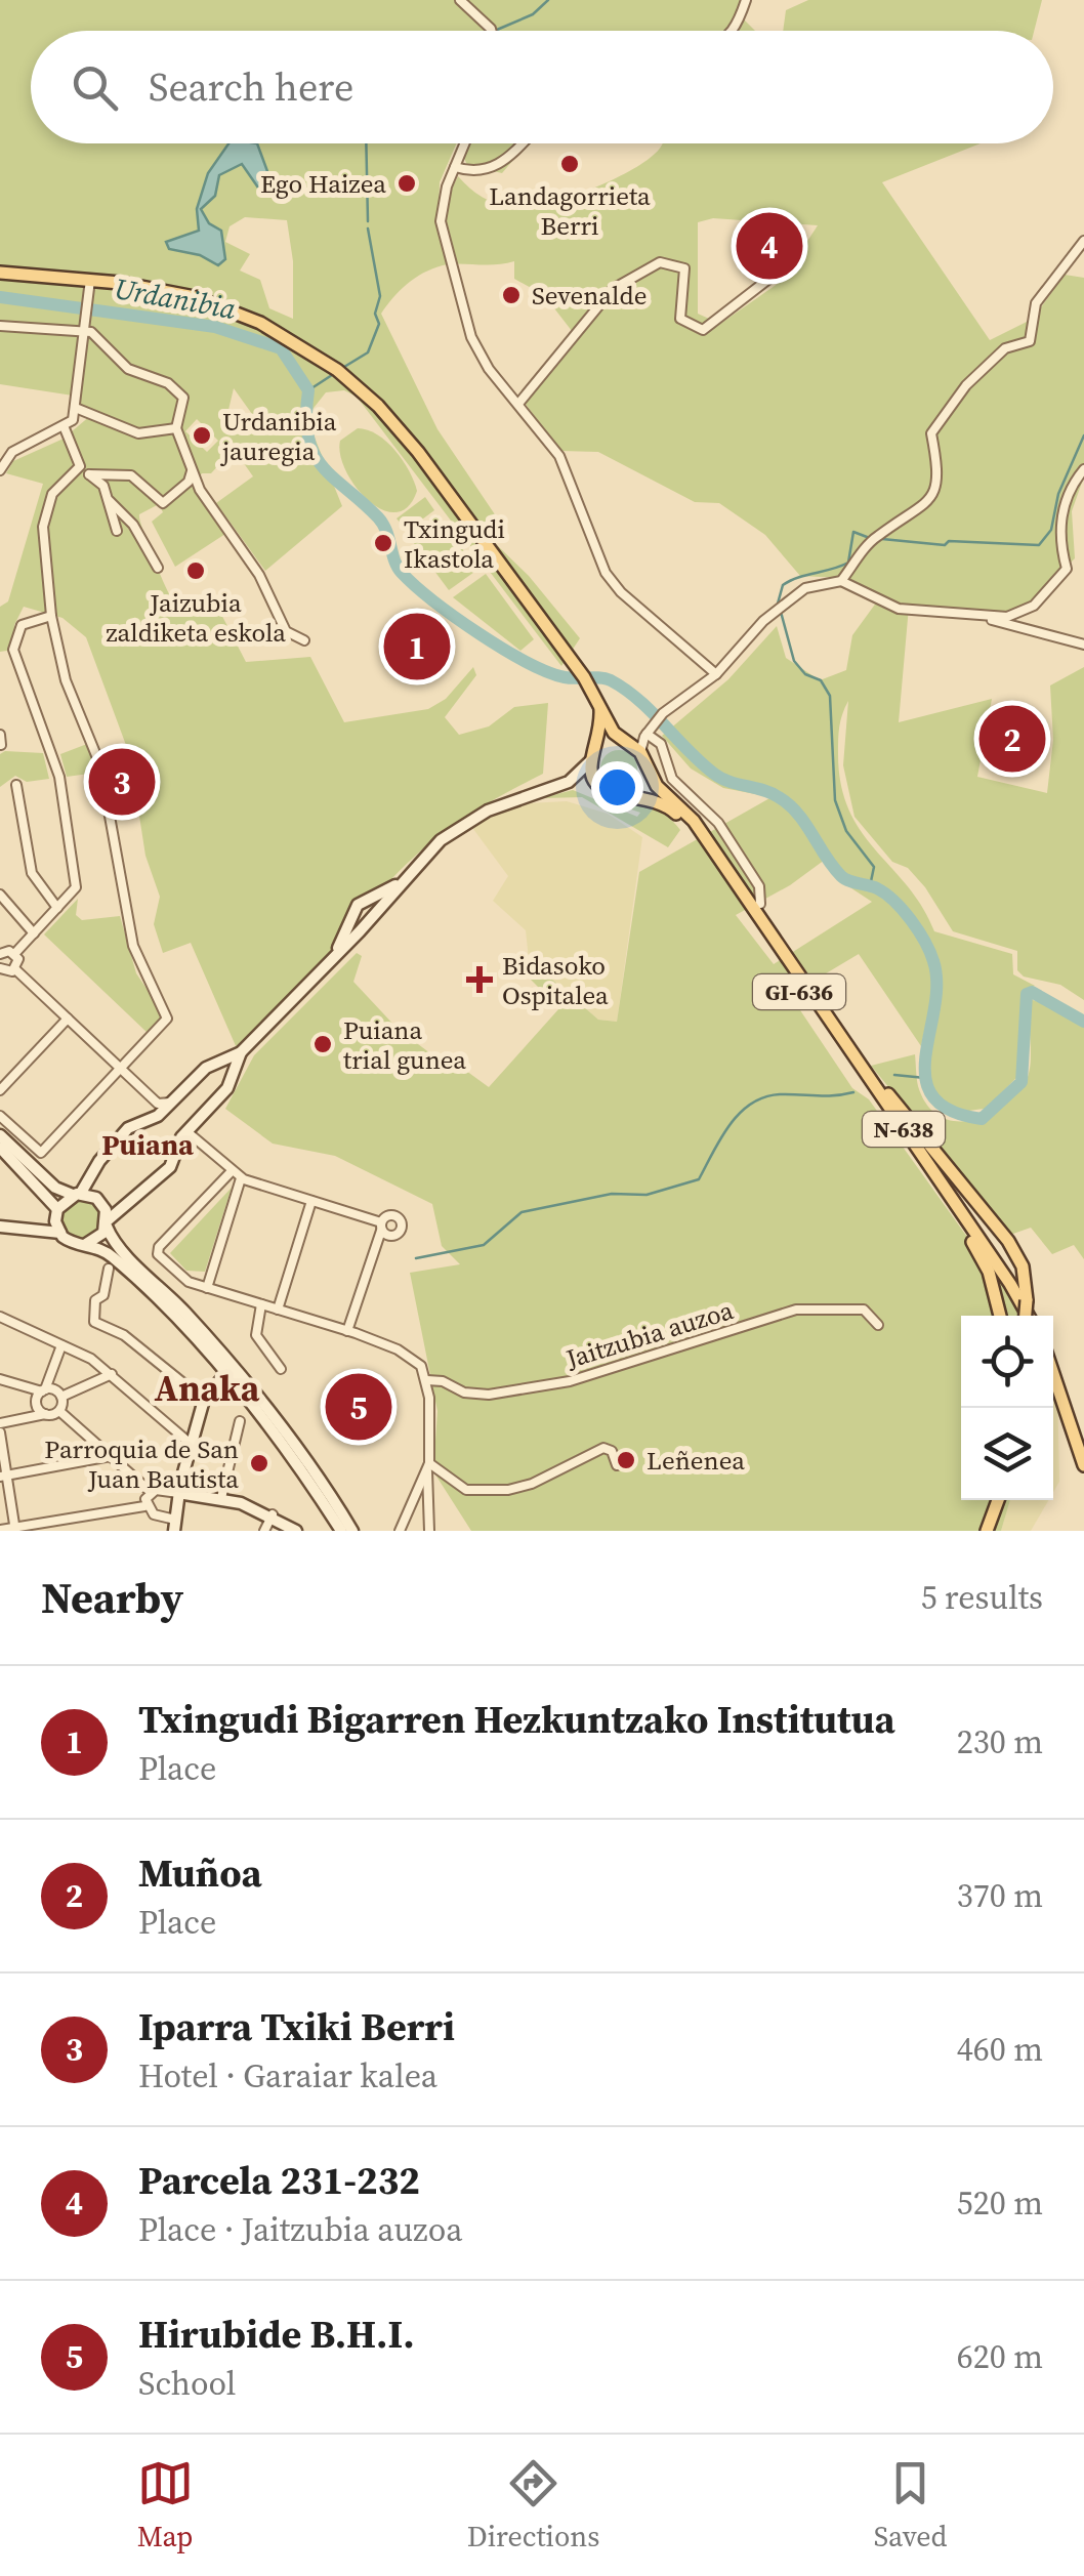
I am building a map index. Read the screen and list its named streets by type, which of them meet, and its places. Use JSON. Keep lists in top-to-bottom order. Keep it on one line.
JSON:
{"streets":{"main road":["GI-636","N-638"],"street":["Jaitzubia auzoa"]},"crossings":[["GI-636","N-638"]],"districts":["Puiana","Anaka"],"water":["Urdanibia"],"places":{"other":["Landagorrieta Berri","Ego Haizea","Sevenalde","Urdanibia jauregia","Txingudi Ikastola","Jaizubia zaldiketa eskola","Puiana trial gunea","Leñenea","Parroquia de San Juan Bautista"],"health":["Bidasoko Ospitalea"]},"page":{"search":"Search here","pins":["4","1","2","3","5"],"heading":["Nearby","5 results"],"list":[{"mark":"1","name":"Txingudi Bigarren Hezkuntzako Institutua","note":"Place","value":"230 m"},{"mark":"2","name":"Muñoa","note":"Place","value":"370 m"},{"mark":"3","name":"Iparra Txiki Berri","note":"Hotel · Garaiar kalea","value":"460 m"},{"mark":"4","name":"Parcela 231-232","note":"Place · Jaitzubia auzoa","value":"520 m"},{"mark":"5","name":"Hirubide B.H.I.","note":"School","value":"620 m"}],"nav":["Map","Directions","Saved"]}}
